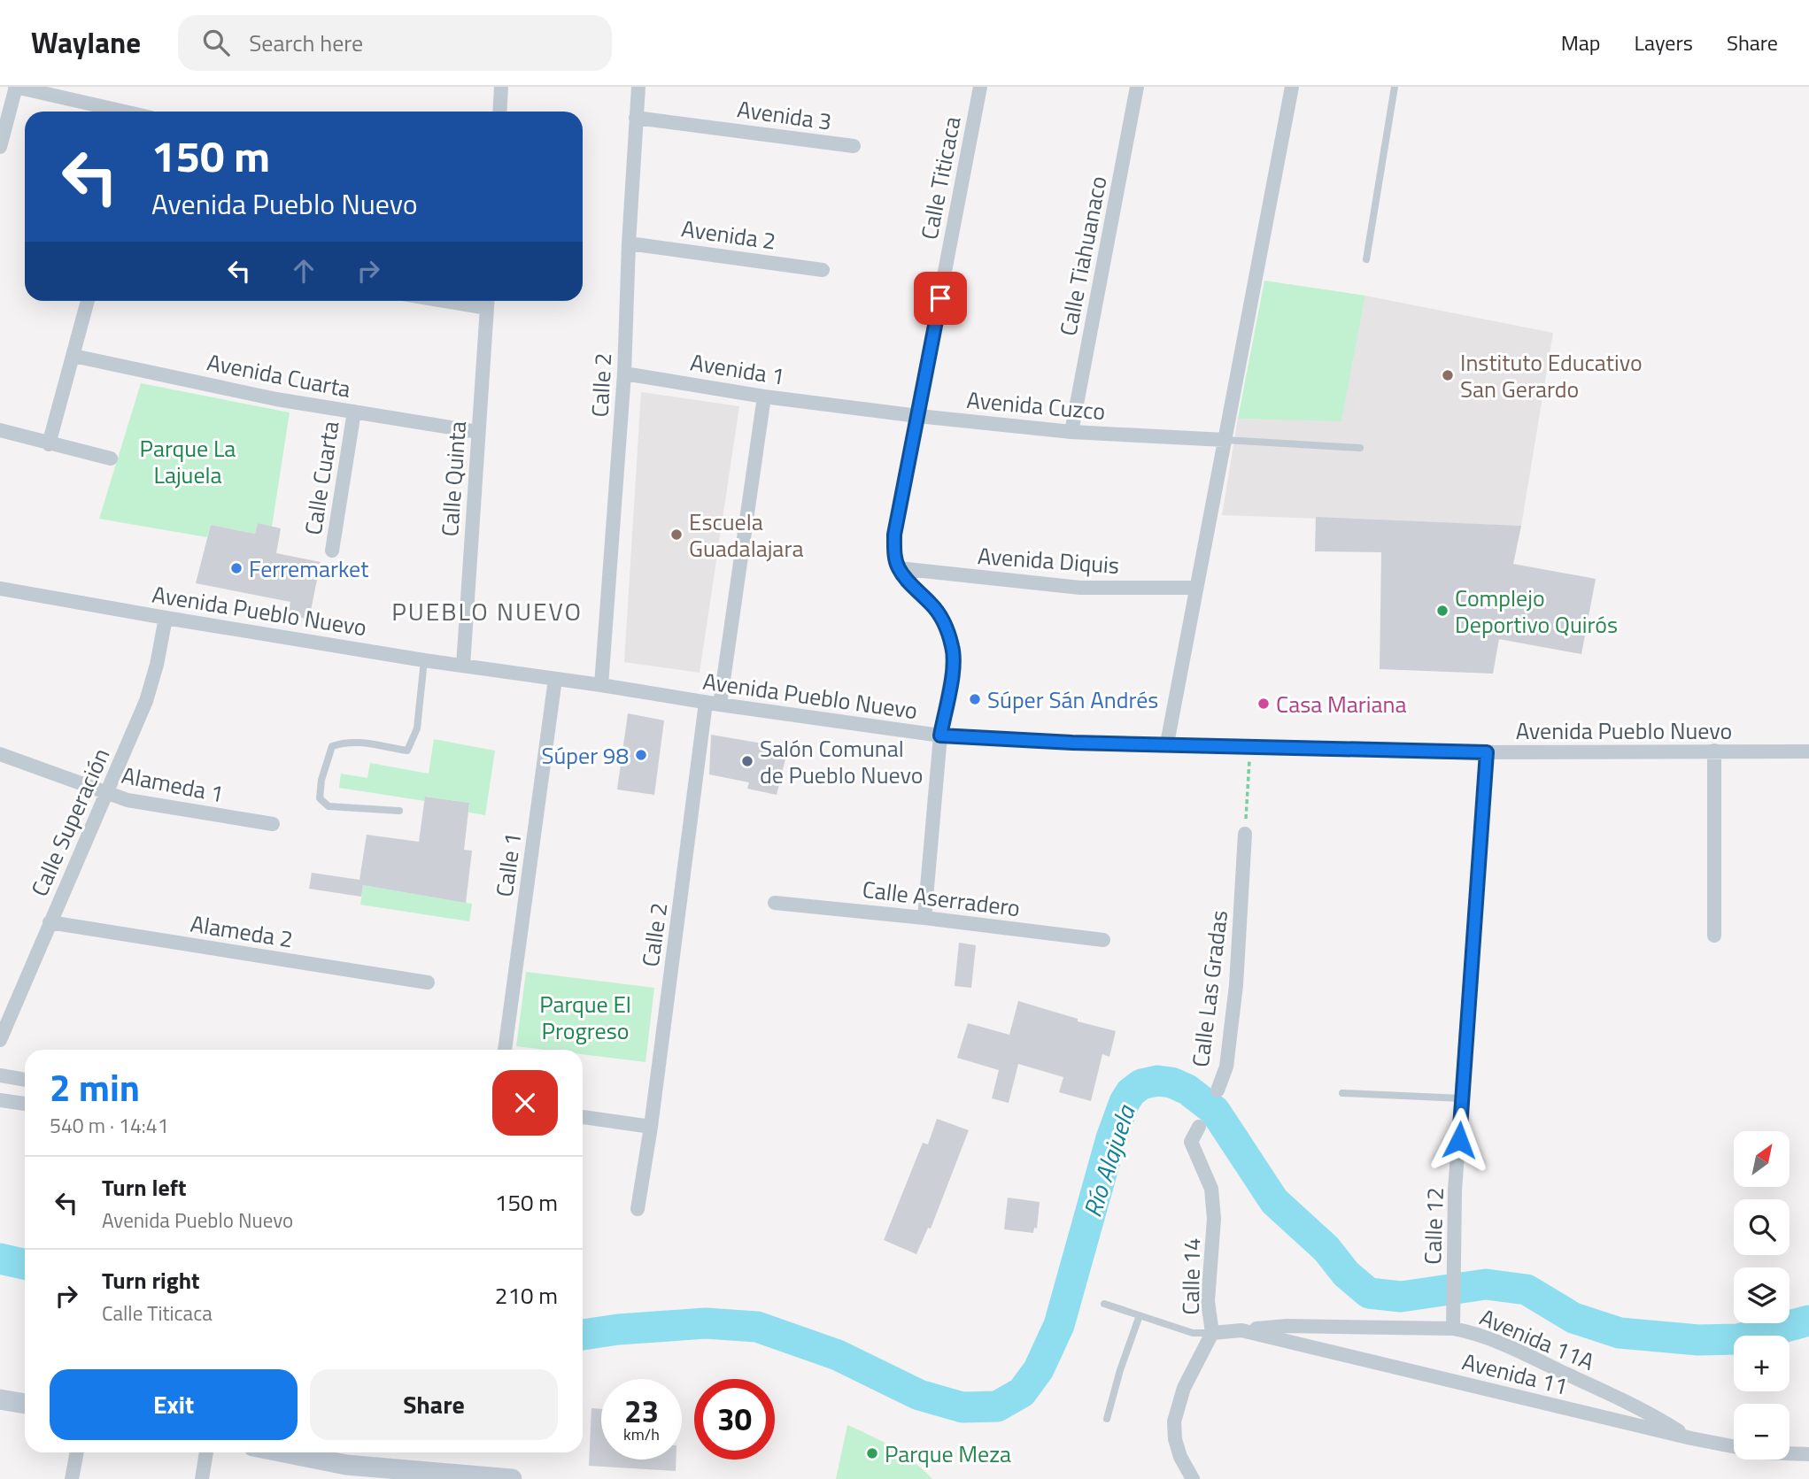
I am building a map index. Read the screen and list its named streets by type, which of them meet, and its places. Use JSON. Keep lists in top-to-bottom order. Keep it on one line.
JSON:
{"streets":{"street":["Avenida 3","Calle Titicaca","Avenida 2","Calle Tiahuanaco","Avenida 1","Avenida Cuarta","Calle 2","Avenida Cuzco","Calle Cuarta","Calle Quinta","Avenida Diquis","Avenida Pueblo Nuevo","Alameda 1","Calle Superación","Calle 1","Calle Aserradero","Alameda 2","Calle Las Gradas","Calle 12","Calle 14","Avenida 11A","Avenida 11"]},"crossings":[["Avenida 3","Calle 2"],["Calle Titicaca","Avenida Cuzco"],["Calle Titicaca","Avenida Diquis"],["Avenida 2","Calle 2"],["Calle Tiahuanaco","Avenida Cuzco"],["Avenida 1","Calle 2"],["Avenida 1","Avenida Cuzco"],["Avenida Cuarta","Calle Cuarta"],["Avenida Cuarta","Calle Quinta"],["Calle 2","Avenida Pueblo Nuevo"],["Calle Quinta","Avenida Pueblo Nuevo"],["Avenida Pueblo Nuevo","Calle Superación"],["Avenida Pueblo Nuevo","Calle 1"],["Avenida Pueblo Nuevo","Calle 12"],["Alameda 1","Calle Superación"],["Calle Superación","Alameda 2"],["Calle 12","Avenida 11A"],["Calle 14","Avenida 11"],["Avenida 11A","Avenida 11"]],"districts":["PUEBLO NUEVO"],"water":["Río Alajuela"],"parks":["Parque La Lajuela","Parque El Progreso"],"places":["Instituto Educativo San Gerardo","Escuela Guadalajara","Ferremarket","Complejo Deportivo Quirós","Súper Sán Andrés","Casa Mariana","Súper 98","Salón Comunal de Pueblo Nuevo","Parque Meza"],"north":"top right","page":{"header":"Waylane","search":"Search here","nav":["Map","Layers","Share"],"turn":["150 m","Avenida Pueblo Nuevo"],"heading":["2 min","540 m · 14:41"],"map_buttons":["+","−"],"list":[{"name":"Turn left","note":"Avenida Pueblo Nuevo","value":"150 m"},{"name":"Turn right","note":"Calle Titicaca","value":"210 m"}],"buttons":["Exit","Share"],"speed":"23 km/h","limit":"30"}}
